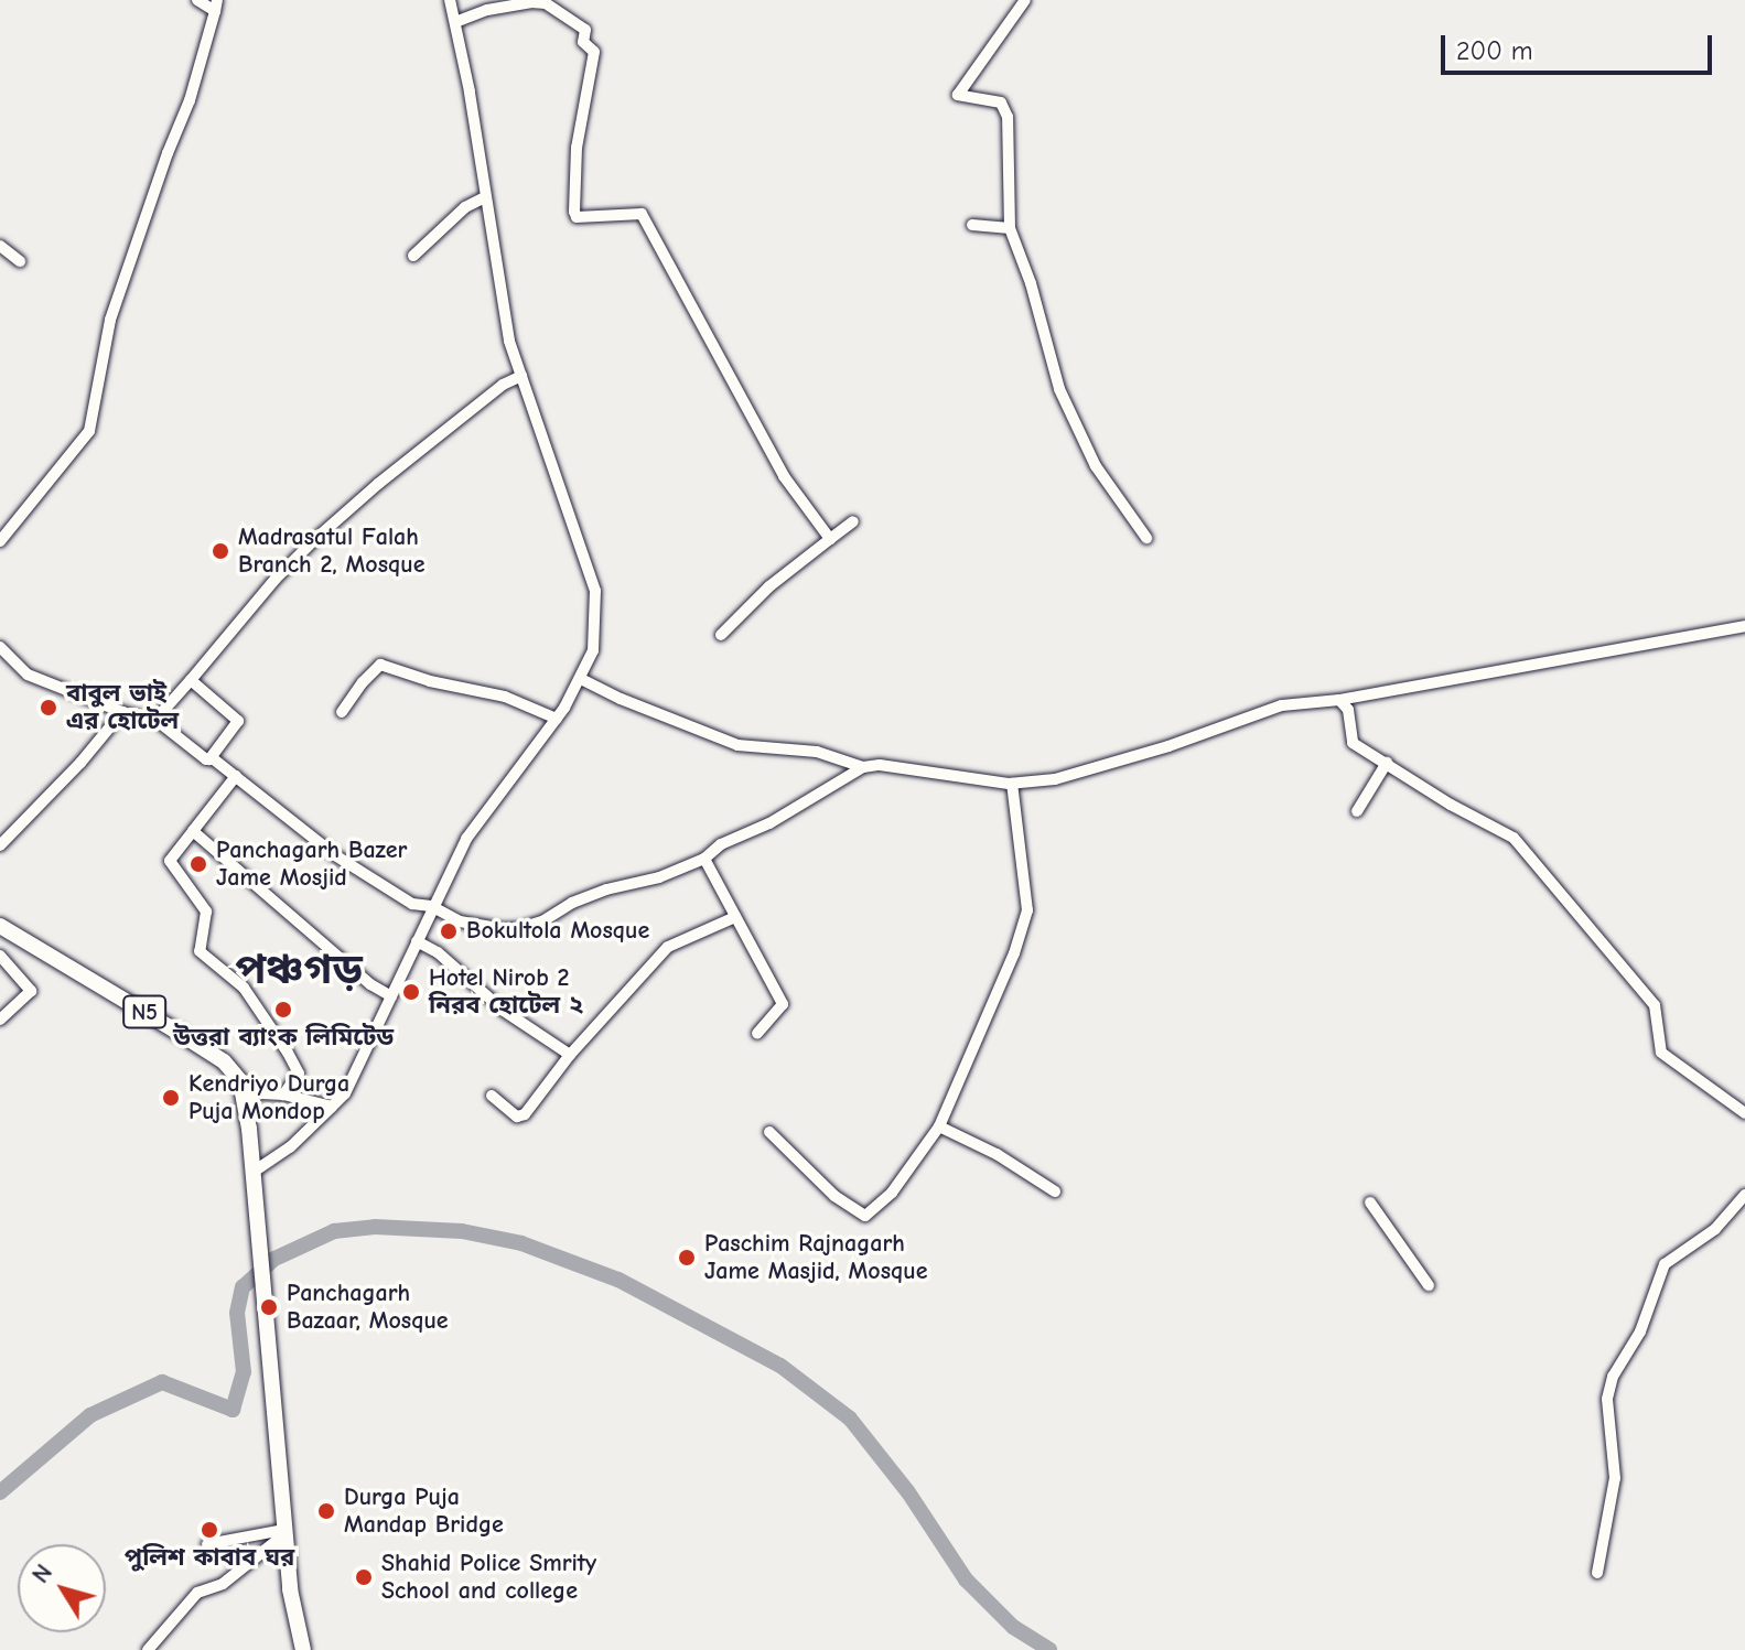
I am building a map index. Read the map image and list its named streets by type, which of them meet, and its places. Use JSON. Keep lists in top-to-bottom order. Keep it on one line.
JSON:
{"streets":{"highway":["N5"]},"districts":["পঞ্চগড়"],"places":["Madrasatul Falah Branch 2, Mosque","বাবুল ভাই এর হোটেল","Panchagarh Bazer Jame Mosjid","Bokultola Mosque","Hotel Nirob 2 নিরব হোটেল ২","উত্তরা ব্যাংক লিমিটেড","Kendriyo Durga Puja Mondop","Paschim Rajnagarh Jame Masjid, Mosque","Panchagarh Bazaar, Mosque","Durga Puja Mandap Bridge","পুলিশ কাবাব ঘর","Shahid Police Smrity School and college"],"scale_bar":"200 m","north":"top left"}
